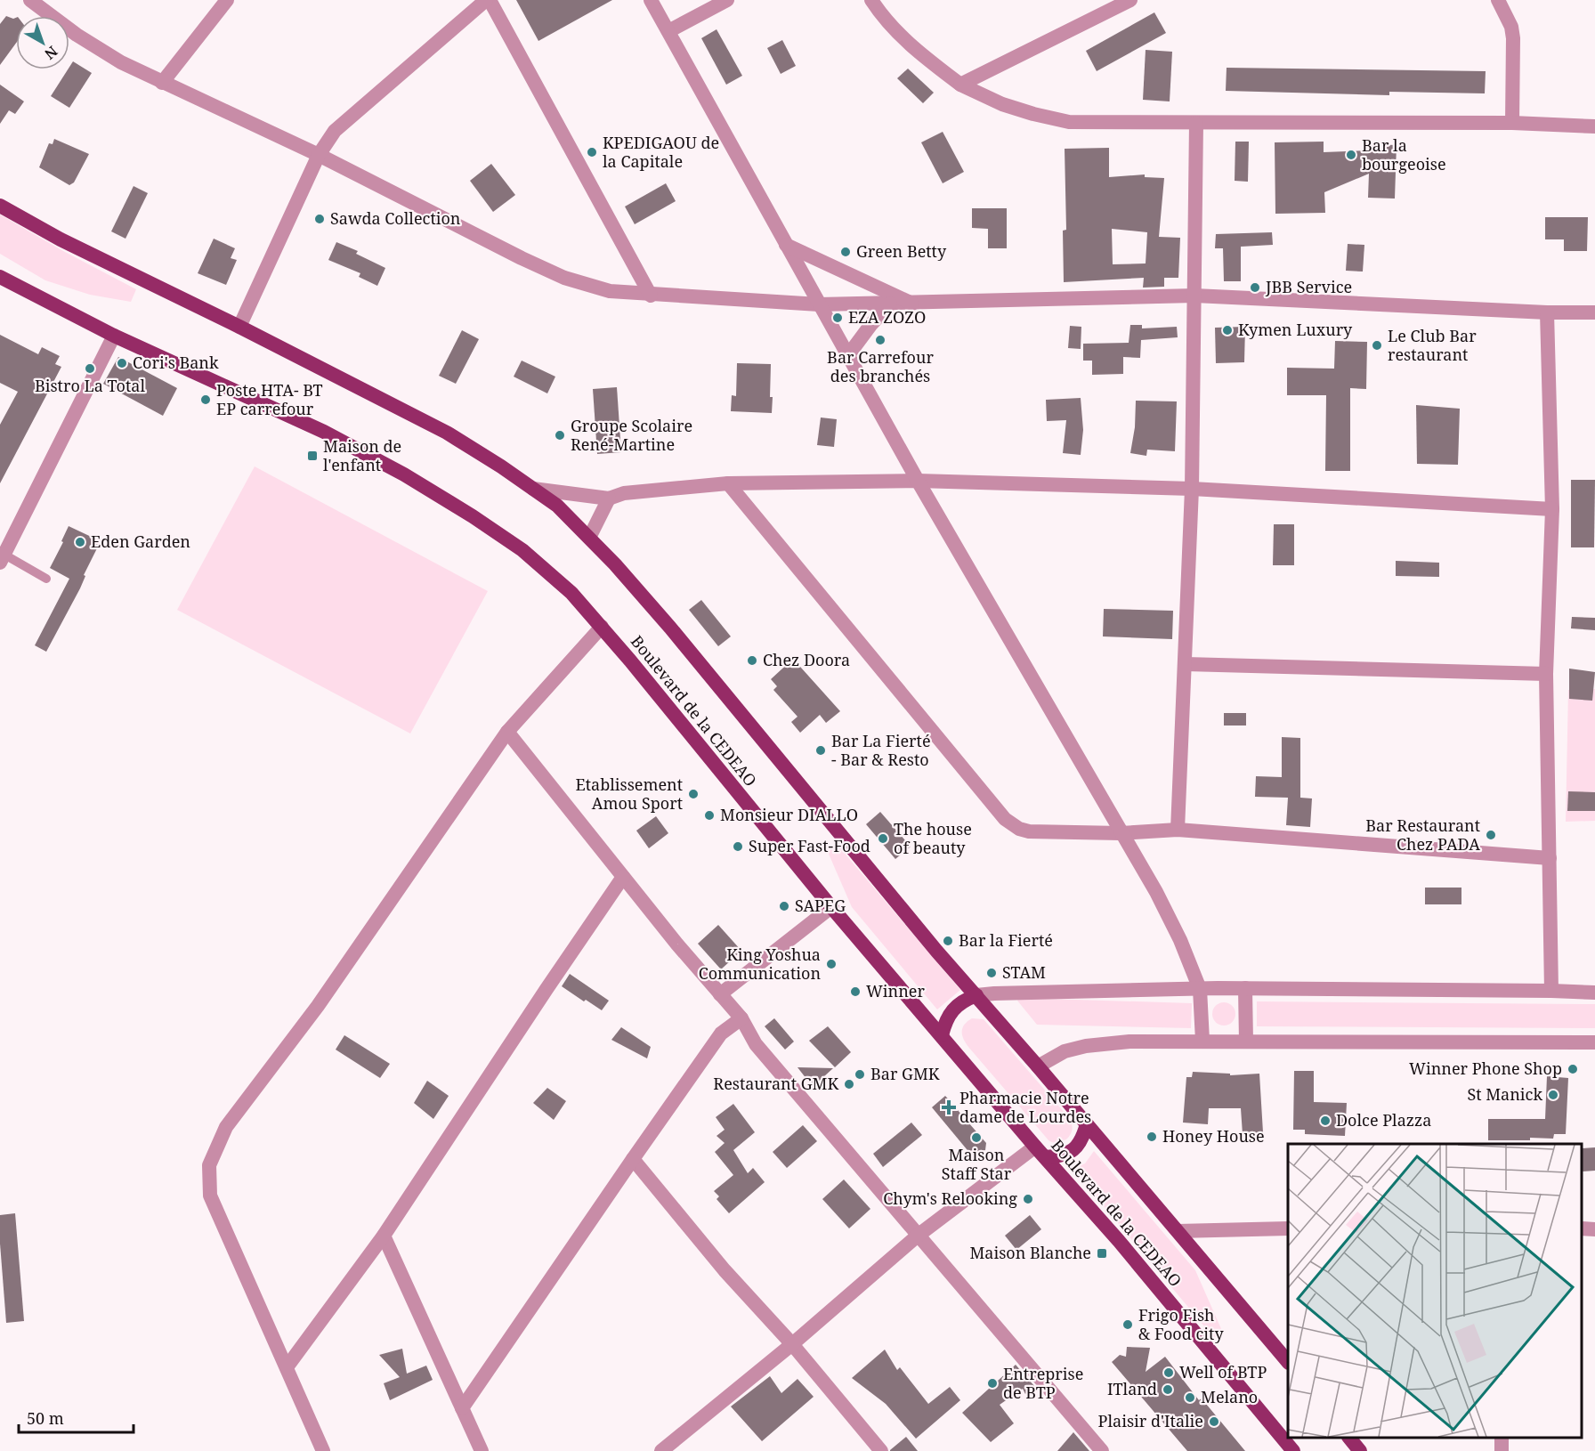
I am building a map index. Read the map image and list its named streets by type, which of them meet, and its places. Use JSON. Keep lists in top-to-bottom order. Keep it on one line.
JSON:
{"streets":{"main road":["Boulevard de la CEDEAO"]},"places":{"other":["KPEDIGAOU de la Capitale","Bar la bourgeoise","Sawda Collection","Green Betty","JBB Service","EZA ZOZO","Kymen Luxury","Bar Carrefour des branchés","Le Club Bar restaurant","Cori's Bank","Bistro La Total","Poste HTA- BT EP carrefour","Groupe Scolaire René-Martine","Eden Garden","Chez Doora","Bar La Fierté - Bar & Resto","Etablissement Amou Sport","Monsieur DIALLO","Bar Restaurant Chez PADA","The house of beauty","Super Fast-Food","SAPEG","Bar la Fierté","King Yoshua Communication","STAM","Winner","Winner Phone Shop","Bar GMK","Restaurant GMK","St Manick","Dolce Plazza","Honey House","Maison Staff Star","Chym's Relooking","Frigo Fish & Food city","Well of BTP","Entreprise de BTP","ITland","Melano","Plaisir d'Italie"],"transit":["Maison de l'enfant","Maison Blanche"],"health":["Pharmacie Notre dame de Lourdes"]},"scale_bar":"50 m","north":"bottom right"}
